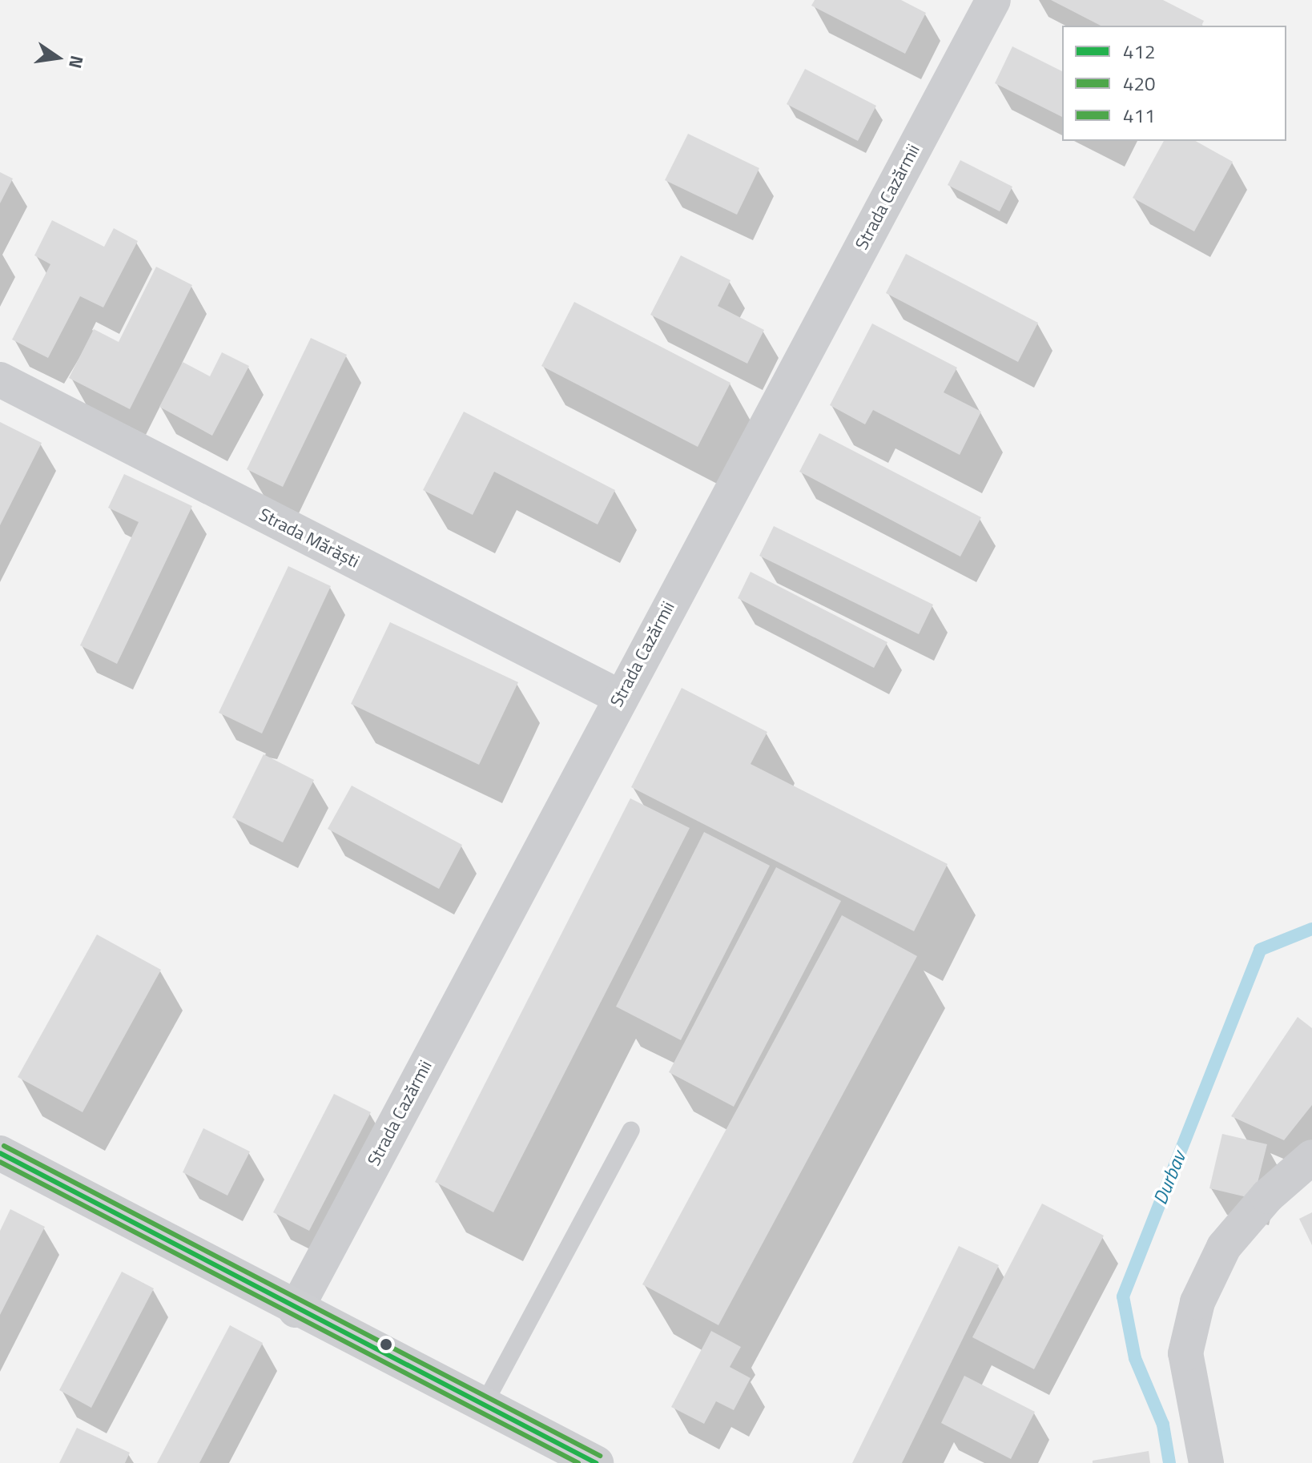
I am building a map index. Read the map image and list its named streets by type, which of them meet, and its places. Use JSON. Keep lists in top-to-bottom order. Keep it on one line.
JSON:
{"streets":{"street":["Strada Cazărmii","Strada Mărăști"]},"crossings":[["Strada Cazărmii","Strada Mărăști"]],"water":["Durbav"],"lines":["transit line 411","transit line 412","transit line 420"],"legend":["412","420","411"],"north":"right"}
